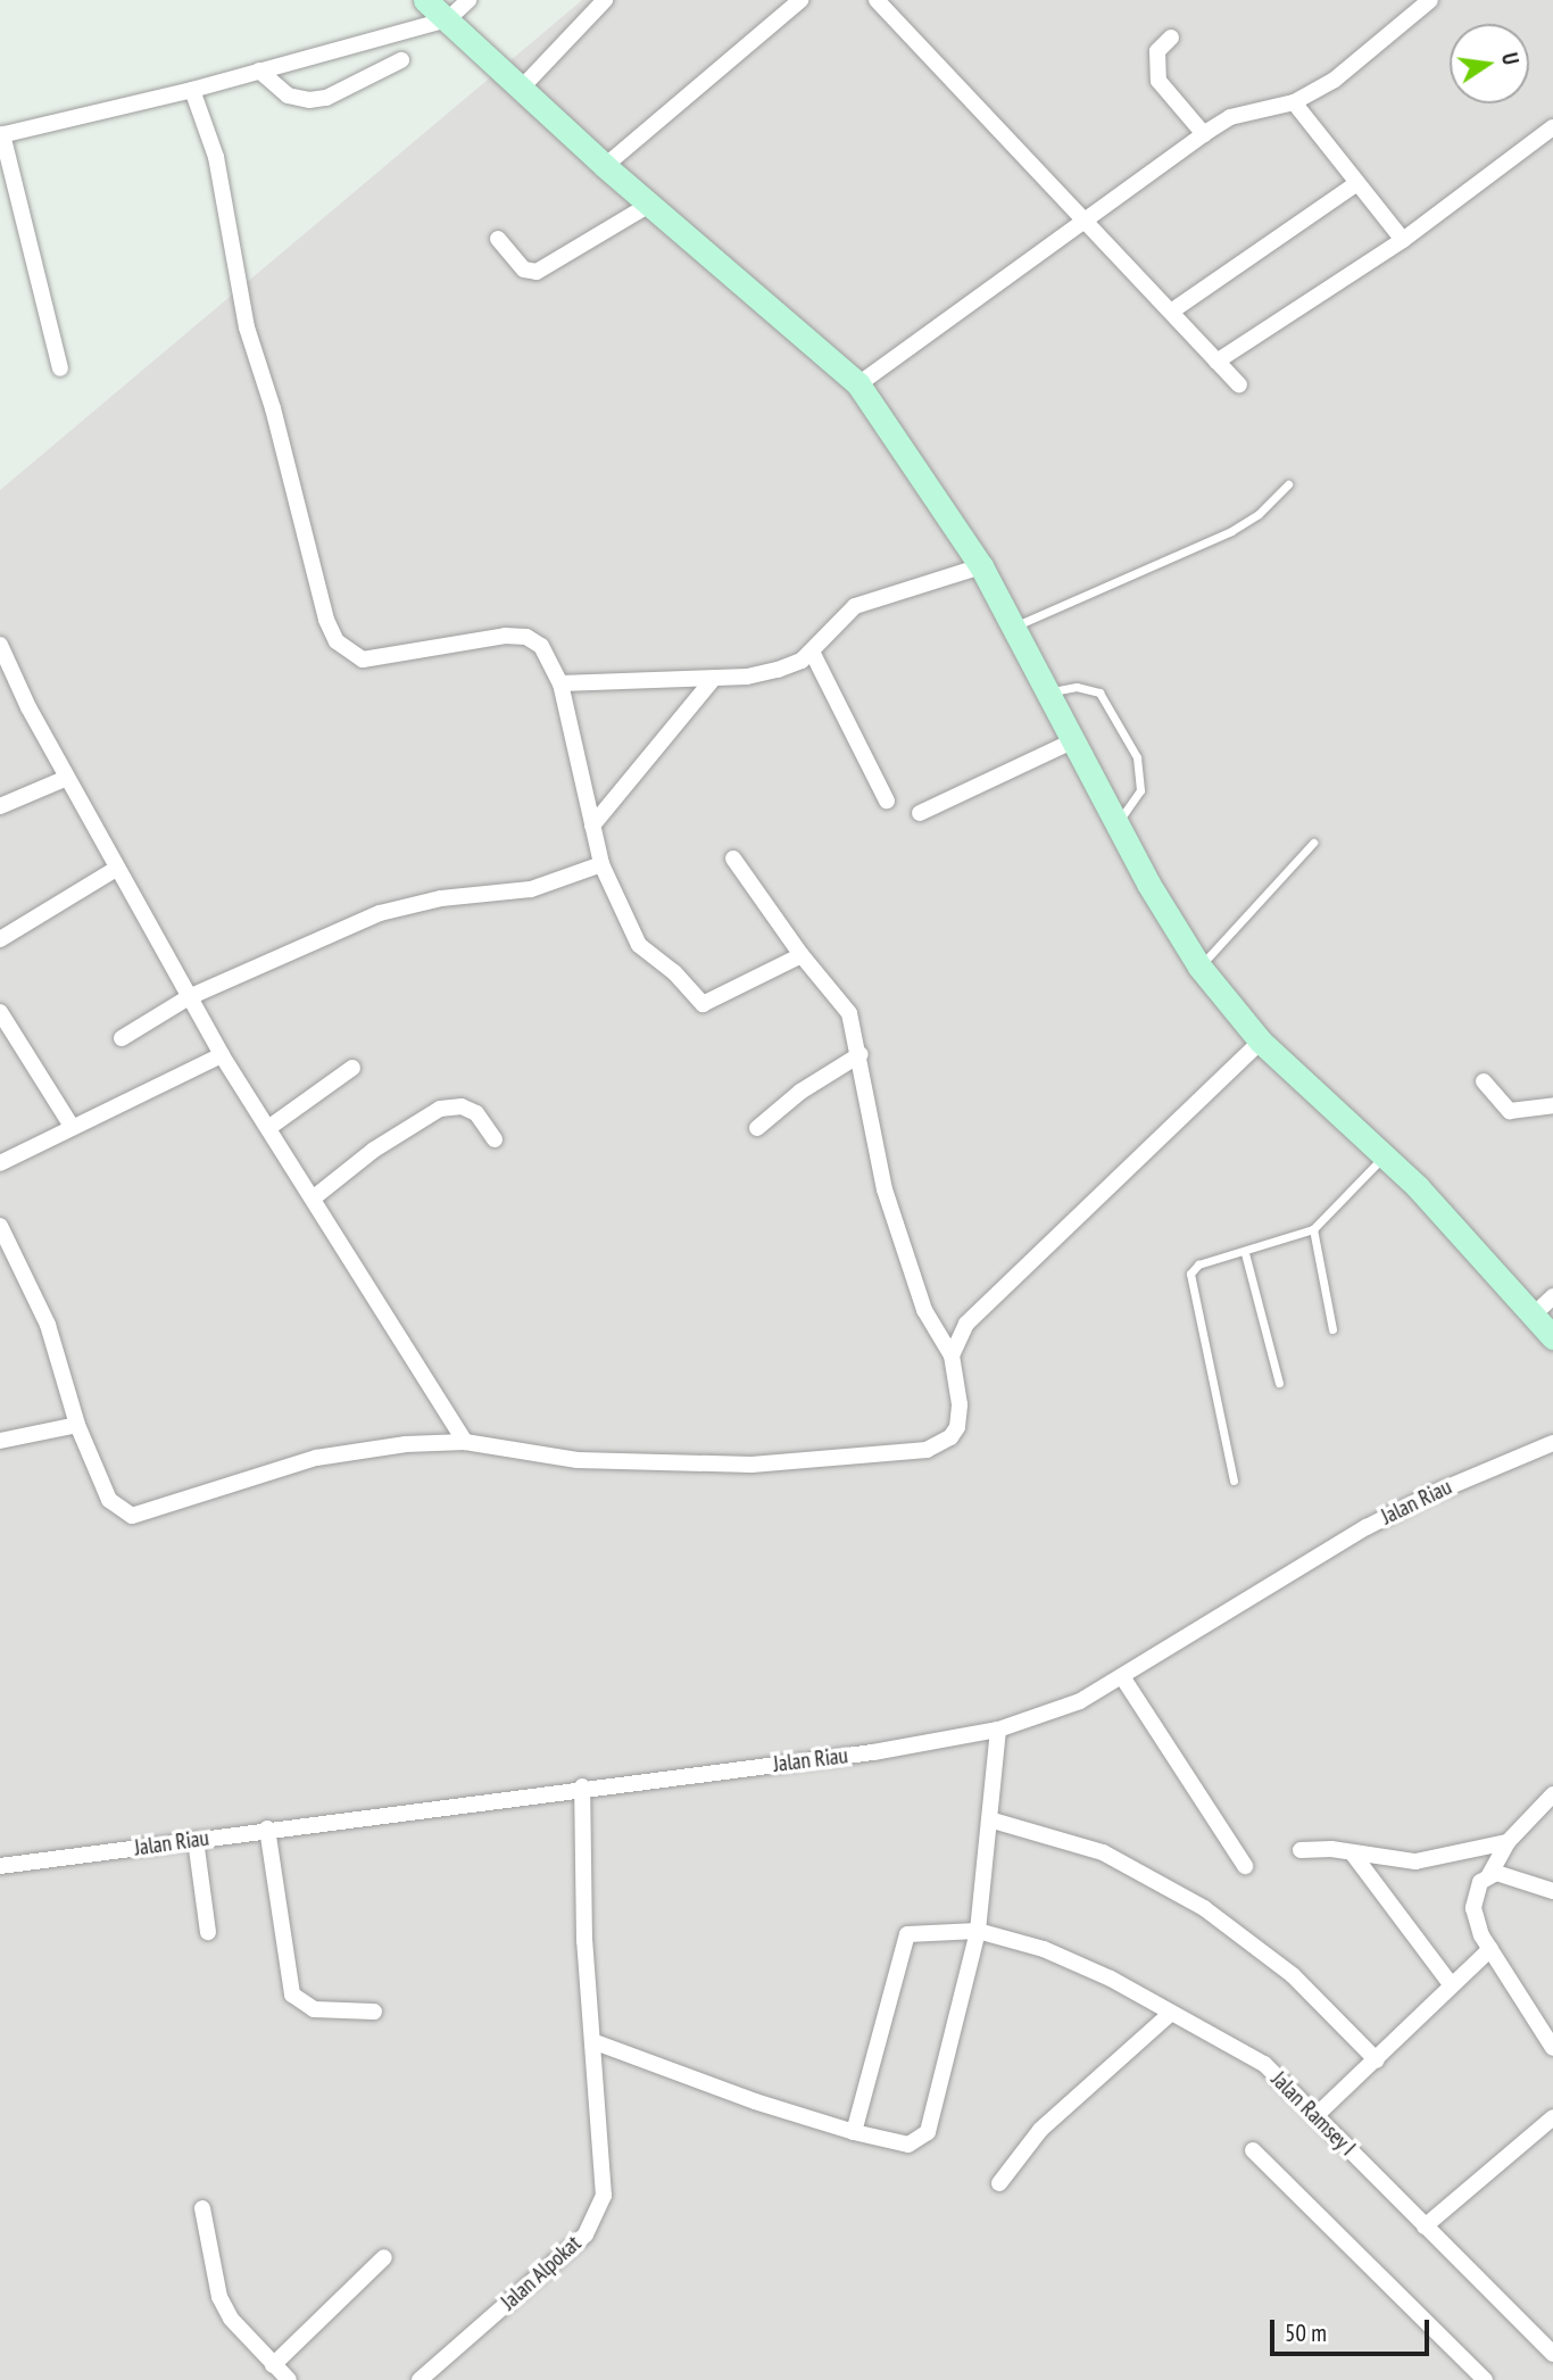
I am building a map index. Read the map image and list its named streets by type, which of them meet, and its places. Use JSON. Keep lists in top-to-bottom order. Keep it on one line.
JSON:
{"streets":{"street":["Jalan Riau","Jalan Ramsey I","Jalan Alpokat"]},"crossings":[["Jalan Riau","Jalan Alpokat"]],"scale_bar":"50 m","north":"right"}
